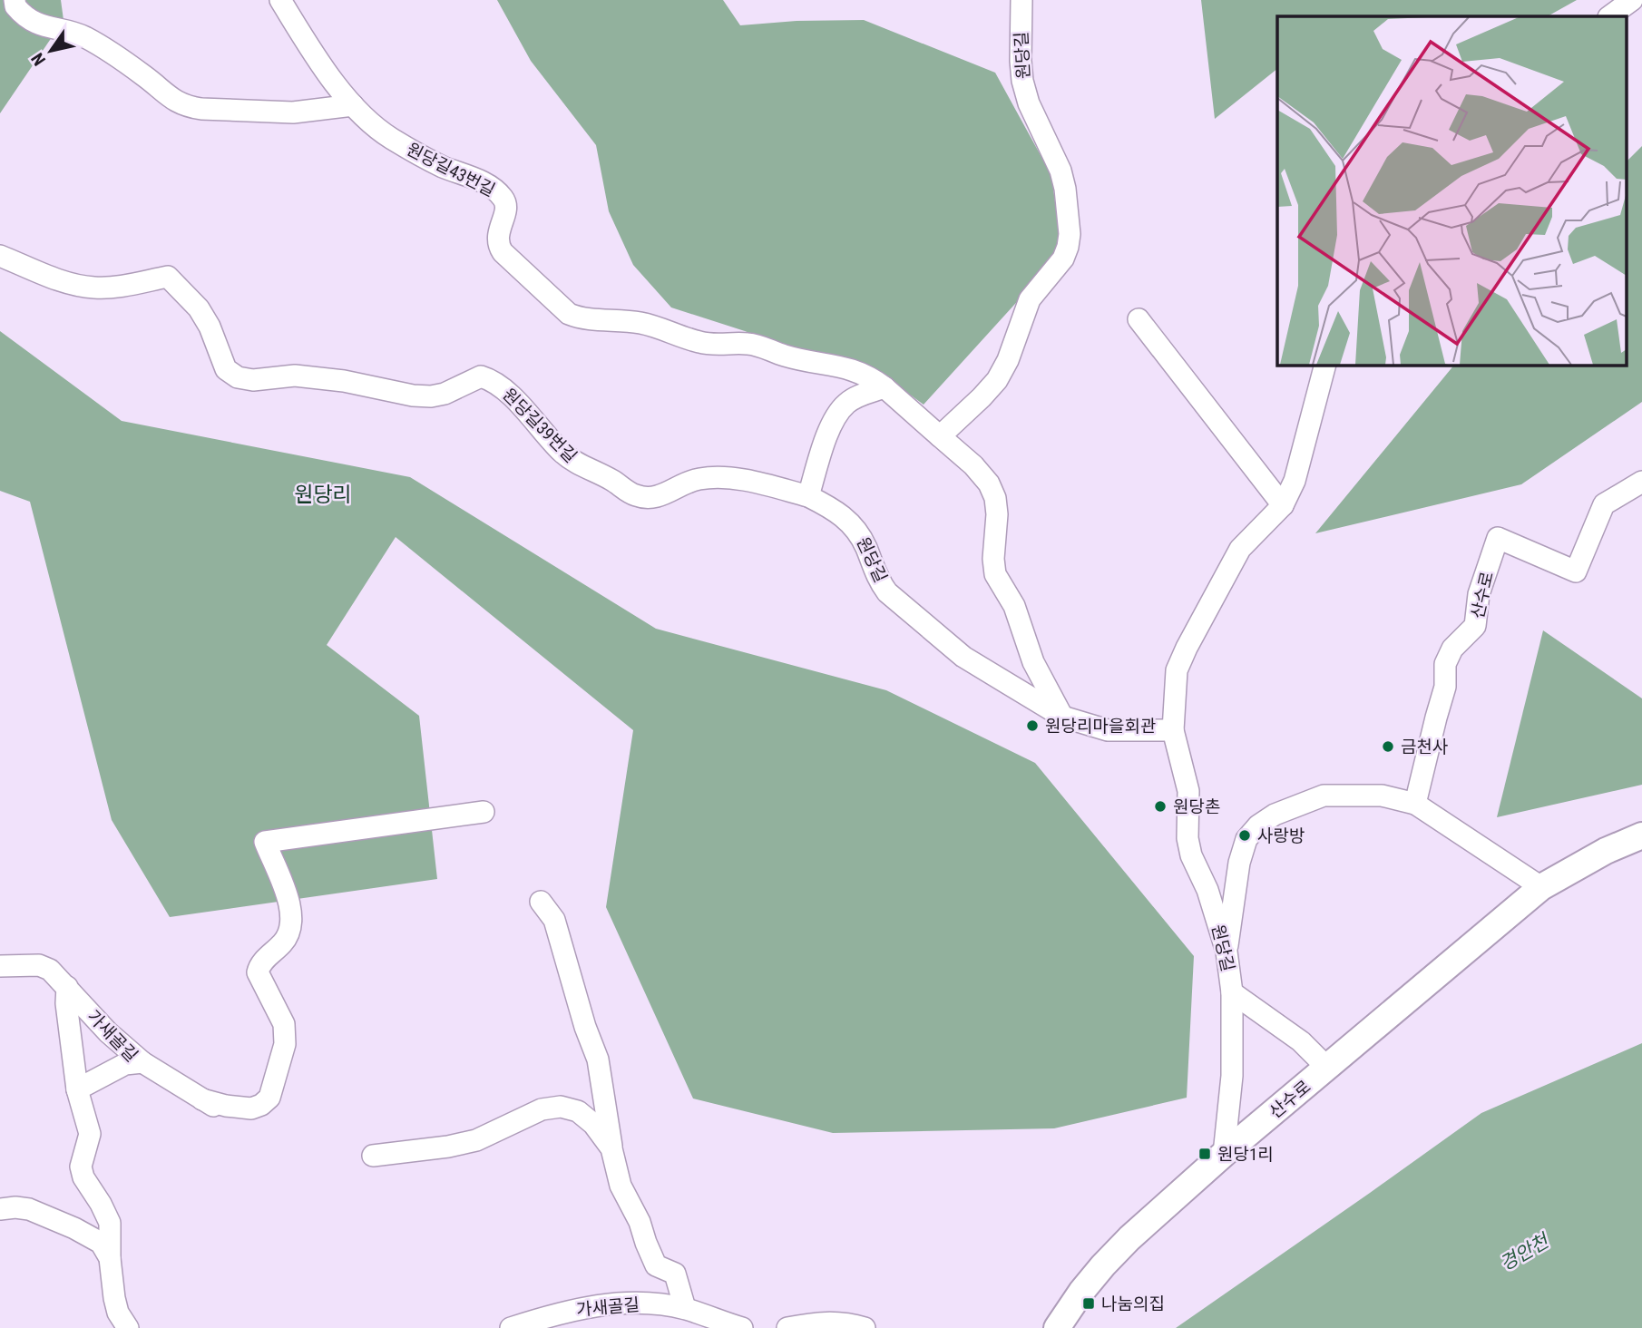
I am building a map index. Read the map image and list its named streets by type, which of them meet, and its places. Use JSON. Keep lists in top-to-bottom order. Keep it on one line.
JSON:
{"streets":{"main road":["산수로"],"street":["원당길","원당길43번길","원당길39번길","가새골길"]},"crossings":[["원당길","원당길39번길"],["원당길","산수로"]],"districts":["원당리"],"water":["경안천"],"places":{"other":["원당리마을회관","금천사","원당촌","사랑방"],"transit":["원당1리","나눔의집"]},"north":"bottom left"}
